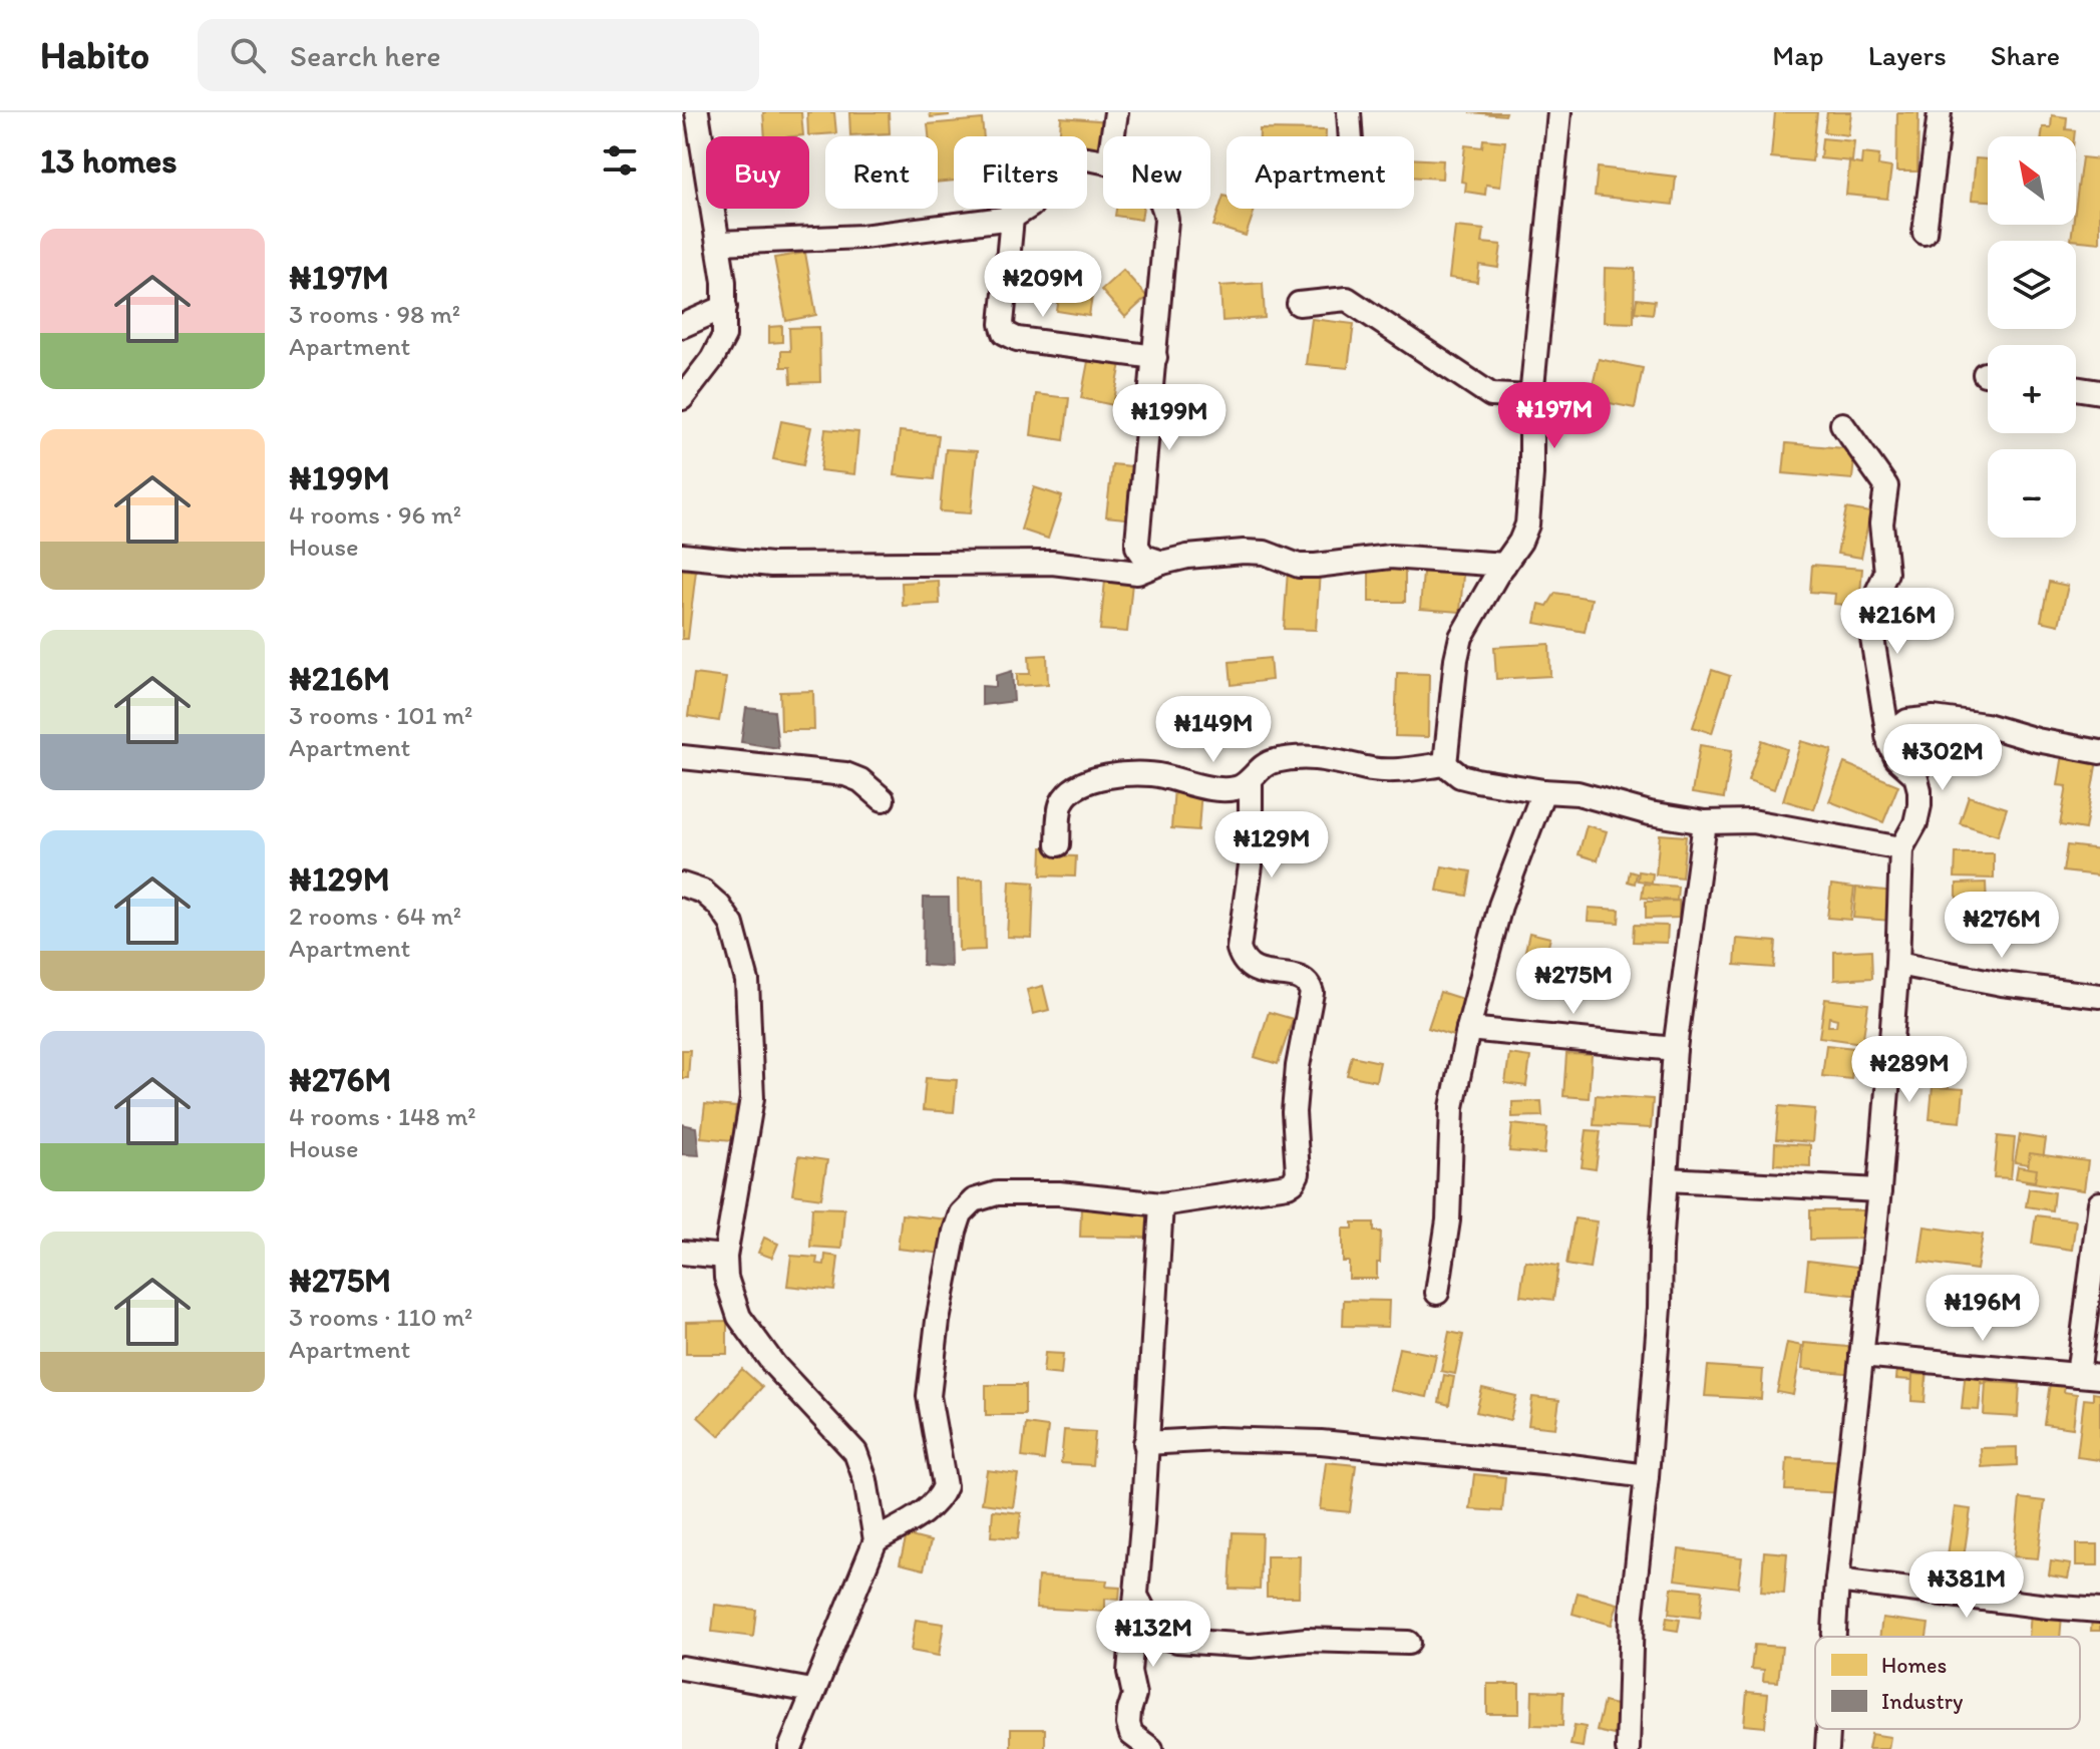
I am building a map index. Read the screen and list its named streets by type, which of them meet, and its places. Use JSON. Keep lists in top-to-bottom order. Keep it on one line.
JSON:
{"legend":["Homes","Industry"],"north":"top left","page":{"header":"Habito","search":"Search here","nav":["Map","Layers","Share"],"heading":"13 homes","map_buttons":["+","−"],"chip":["Buy","Rent","Filters","New","Apartment"],"list":[{"name":"₦197M","note":"3 rooms · 98 m² · Apartment"},{"name":"₦199M","note":"4 rooms · 96 m² · House"},{"name":"₦216M","note":"3 rooms · 101 m² · Apartment"},{"name":"₦129M","note":"2 rooms · 64 m² · Apartment"},{"name":"₦276M","note":"4 rooms · 148 m² · House"},{"name":"₦275M","note":"3 rooms · 110 m² · Apartment"}],"price":["₦209M","₦197M","₦199M","₦216M","₦149M","₦302M","₦129M","₦276M","₦275M","₦289M","₦196M","₦381M","₦132M"]}}
